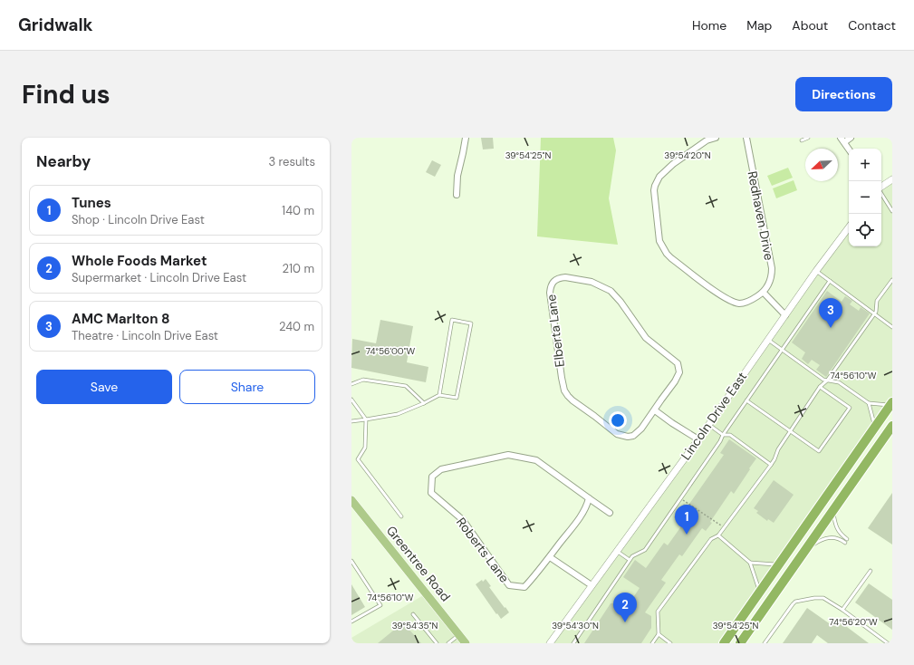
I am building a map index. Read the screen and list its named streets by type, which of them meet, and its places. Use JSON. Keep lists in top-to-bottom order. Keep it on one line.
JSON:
{"streets":{"main road":["Greentree Road"],"street":["Redhaven Drive","Elberta Lane","Lincoln Drive East","Roberts Lane"]},"north":"bottom left","page":{"header":"Gridwalk","nav":["Home","Map","About","Contact"],"buttons":["Directions",["Save","Share"]],"title":"Find us","heading":["Nearby","3 results"],"map_buttons":["+","−"],"list":[{"mark":"1","name":"Tunes","note":"Shop · Lincoln Drive East","value":"140 m"},{"mark":"2","name":"Whole Foods Market","note":"Supermarket · Lincoln Drive East","value":"210 m"},{"mark":"3","name":"AMC Marlton 8","note":"Theatre · Lincoln Drive East","value":"240 m"}],"pins":["3","1","2"]},"coordinates":["39°54'25\"N","39°54'20\"N","74°56'00\"W","74°56'10\"W","74°56'20\"W","39°54'35\"N","39°54'30\"N"]}
